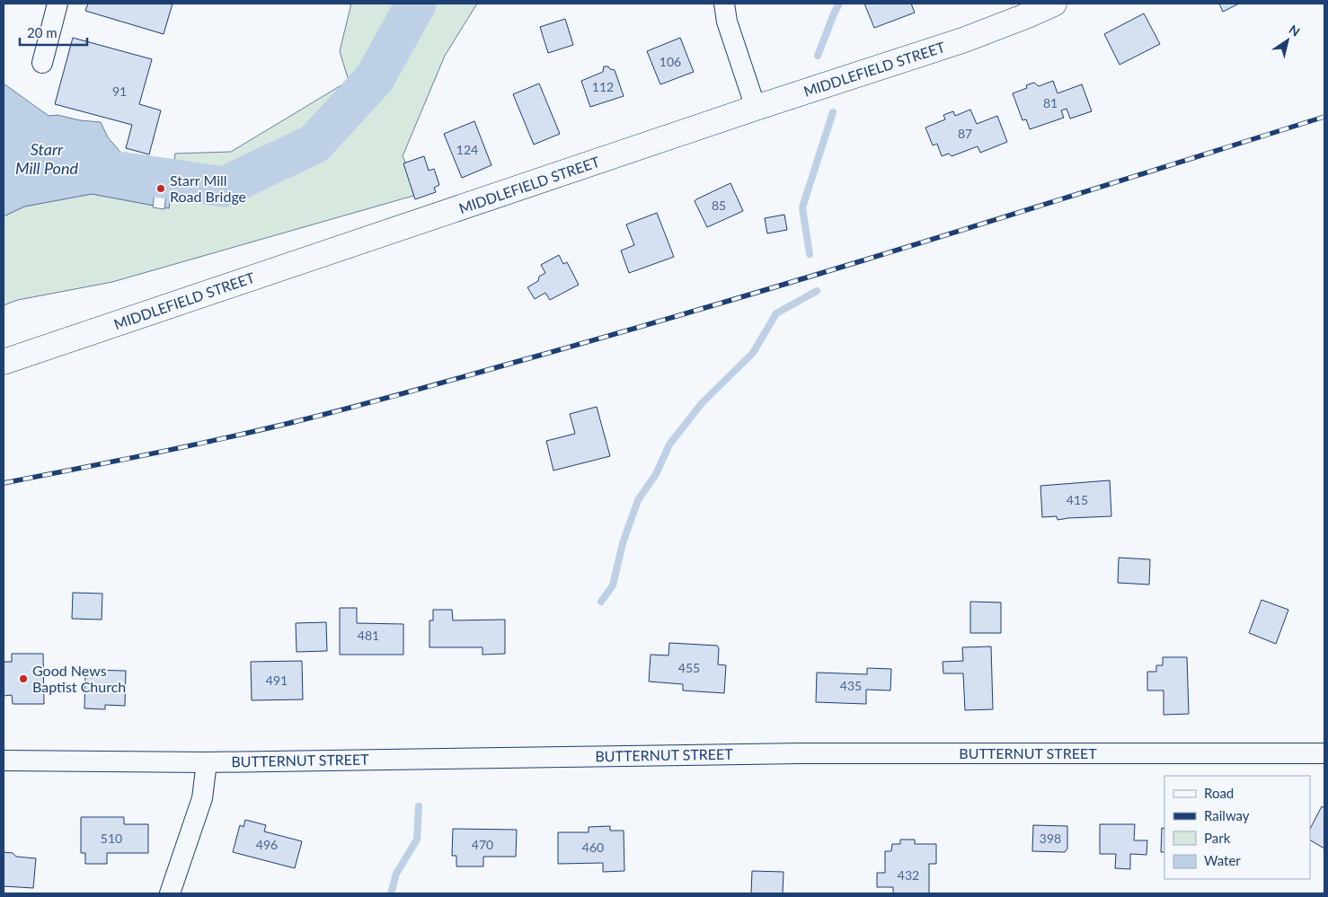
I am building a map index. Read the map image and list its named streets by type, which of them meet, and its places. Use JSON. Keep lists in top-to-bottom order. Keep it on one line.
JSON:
{"streets":{"main road":["MIDDLEFIELD STREET"],"street":["BUTTERNUT STREET"]},"water":["Starr Mill Pond"],"places":["Starr Mill Road Bridge","Good News Baptist Church"],"house_numbers":["106","112","91","81","87","124","85","415","481","455","491","435","510","398","496","470","460","432"],"legend":["Road","Railway","Park","Water"],"scale_bar":"20 m","north":"top right"}
